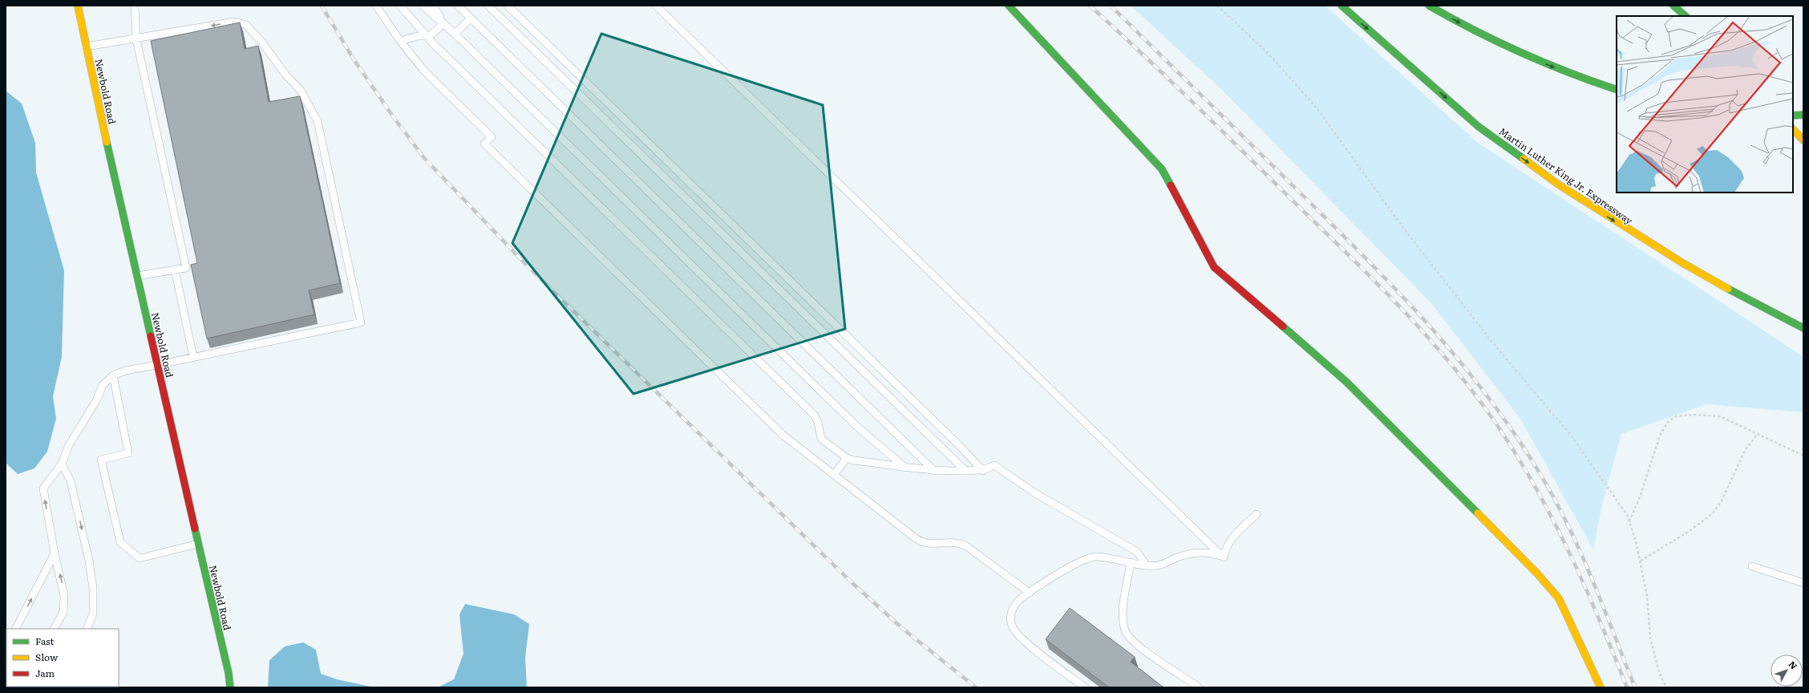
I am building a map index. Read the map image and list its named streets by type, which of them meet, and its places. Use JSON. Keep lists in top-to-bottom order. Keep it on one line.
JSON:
{"streets":{"main road":["Newbold Road","Martin Luther King Jr. Expressway"]},"one_way":["Martin Luther King Jr. Expressway"],"legend":["Fast","Slow","Jam"],"north":"top right"}
